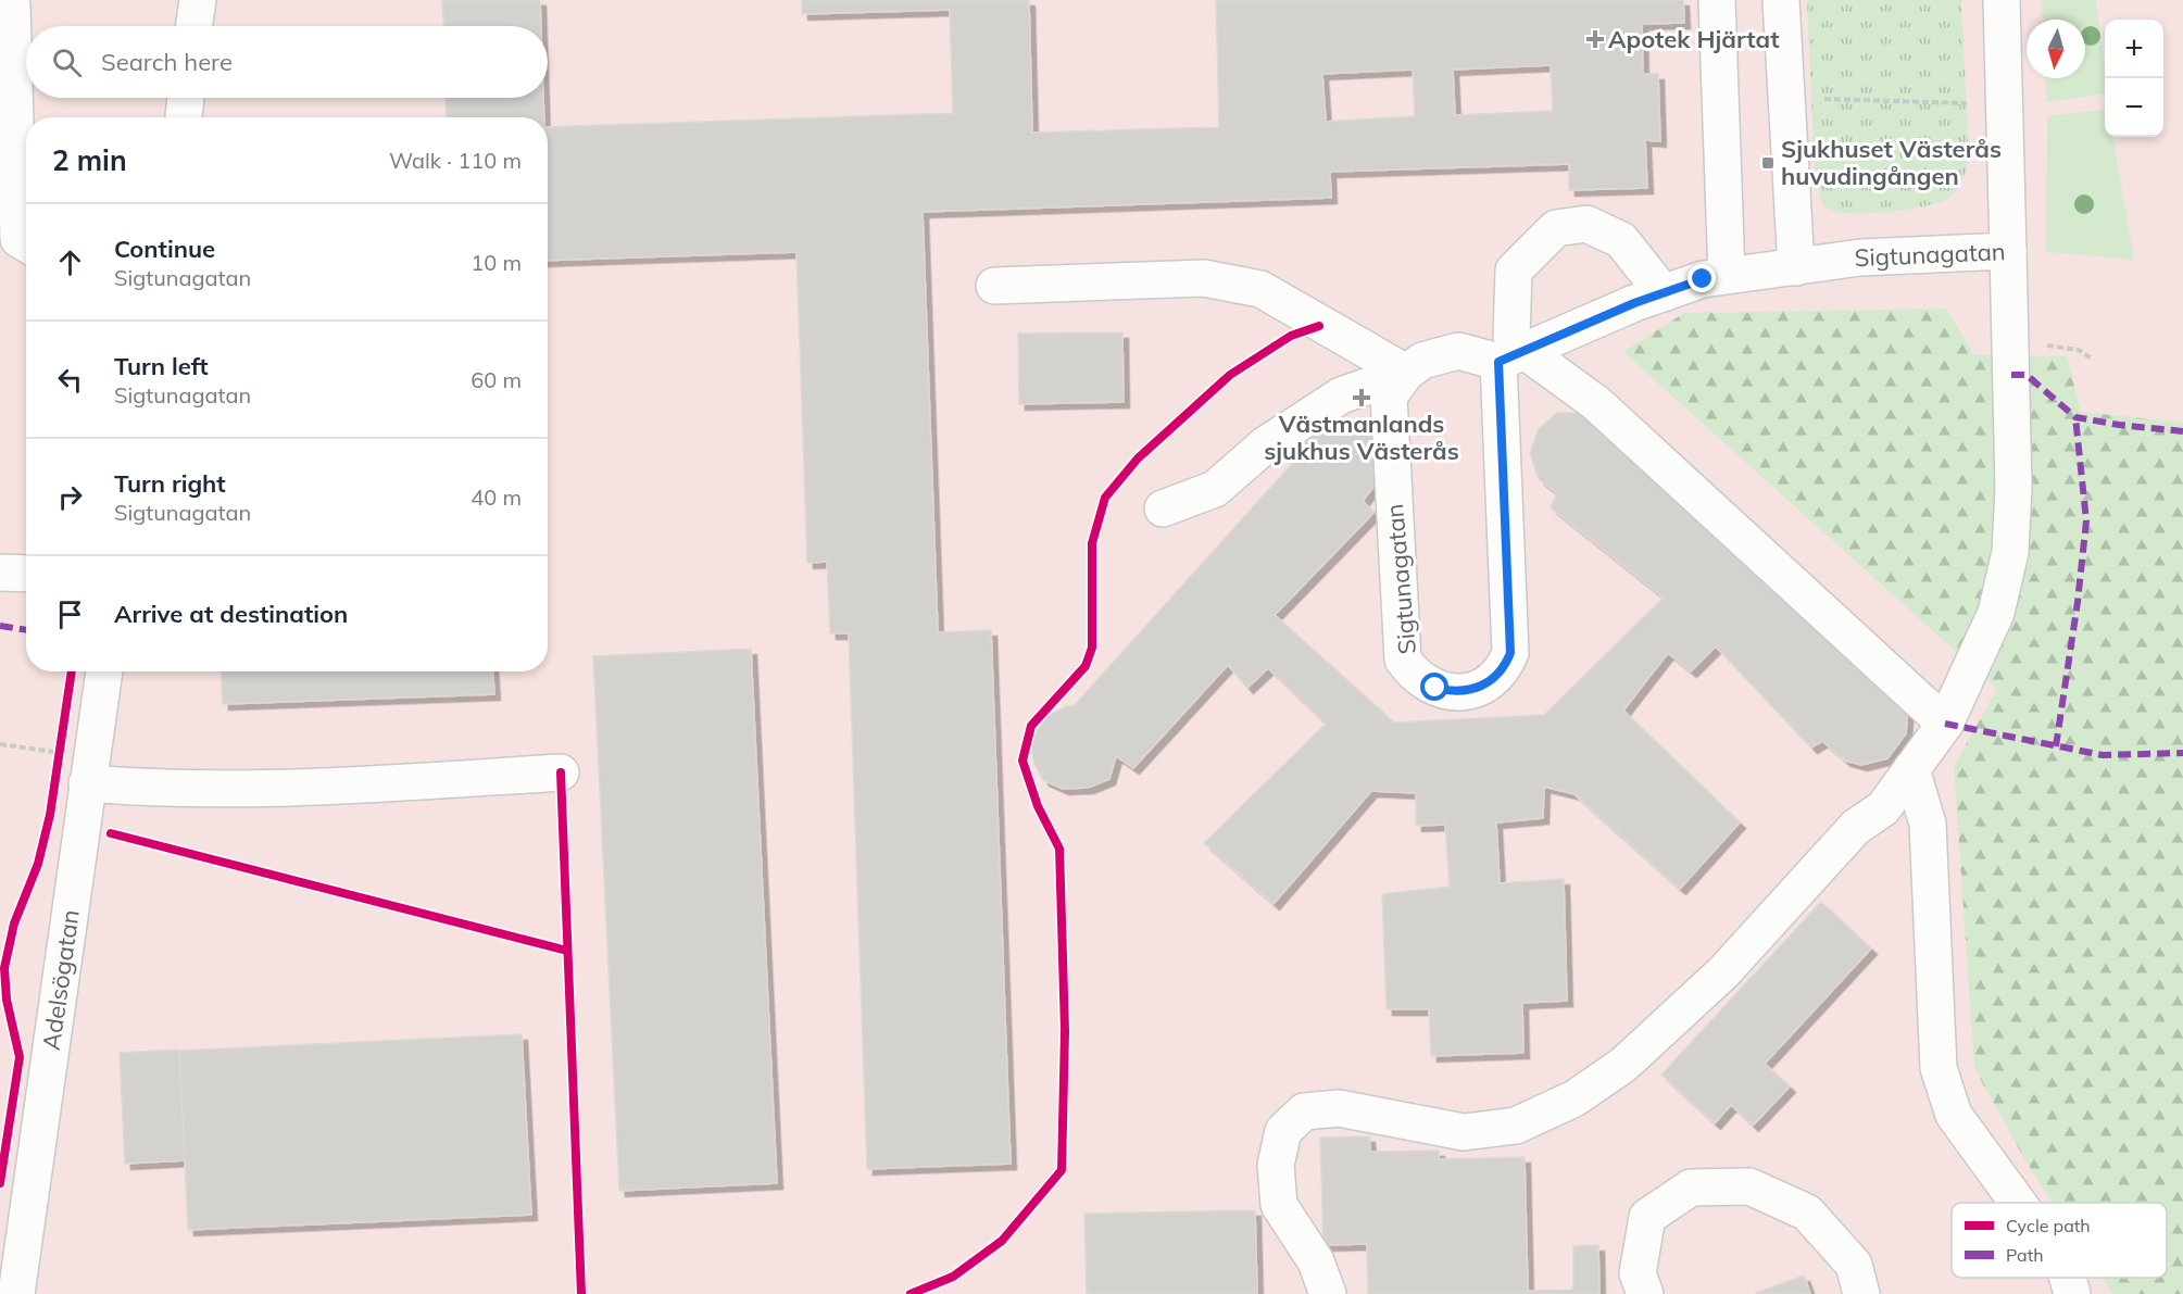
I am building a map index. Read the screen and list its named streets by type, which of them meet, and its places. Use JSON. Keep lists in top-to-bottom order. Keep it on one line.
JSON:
{"streets":{"street":["Sigtunagatan","Adelsögatan"]},"places":{"health":["Apotek Hjärtat","Västmanlands sjukhus Västerås"],"transit":["Sjukhuset Västerås huvudingången"]},"legend":["Cycle path","Path"],"north":"bottom","page":{"map_buttons":["+","−"],"search":"Search here","heading":["2 min","Walk · 110 m"],"list":[["Continue","Sigtunagatan","10 m"],["Turn left","Sigtunagatan","60 m"],["Turn right","Sigtunagatan","40 m"],"Arrive at destination"]}}
